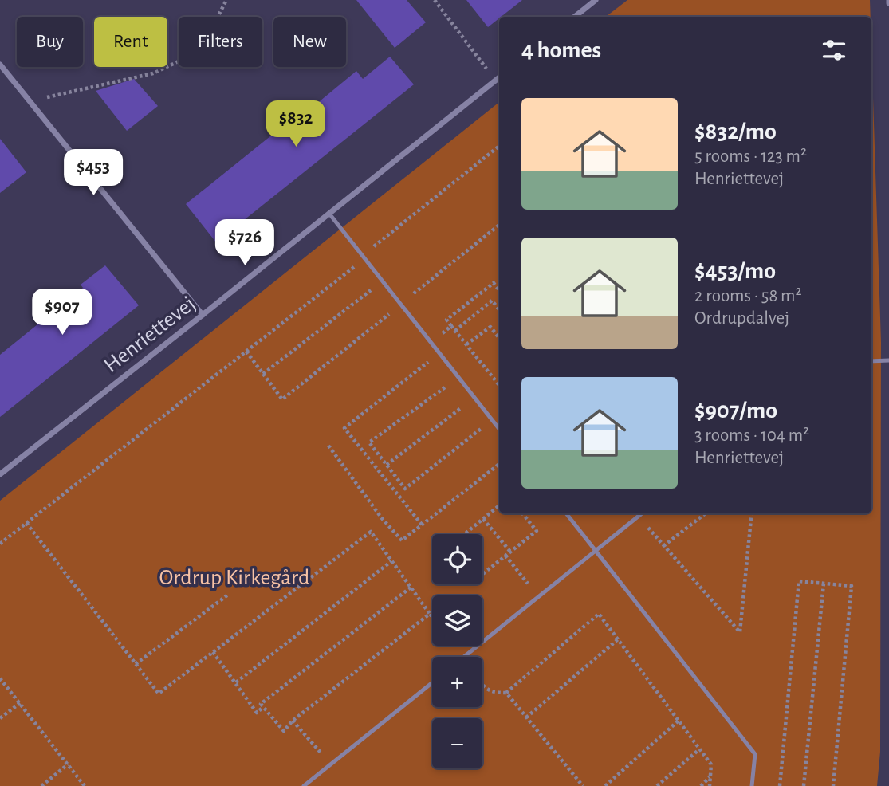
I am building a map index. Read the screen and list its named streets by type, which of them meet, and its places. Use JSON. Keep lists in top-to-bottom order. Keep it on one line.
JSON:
{"streets":{"street":["Henriettevej"]},"parks":["Ordrup Kirkegård"],"page":{"chip":["Buy","Rent","Filters","New"],"heading":"4 homes","list":[{"name":"$832/mo","note":"5 rooms · 123 m² · Henriettevej"},{"name":"$453/mo","note":"2 rooms · 58 m² · Ordrupdalvej"},{"name":"$907/mo","note":"3 rooms · 104 m² · Henriettevej"}],"price":["$832","$453","$726","$907"],"map_buttons":["+","−"]}}
